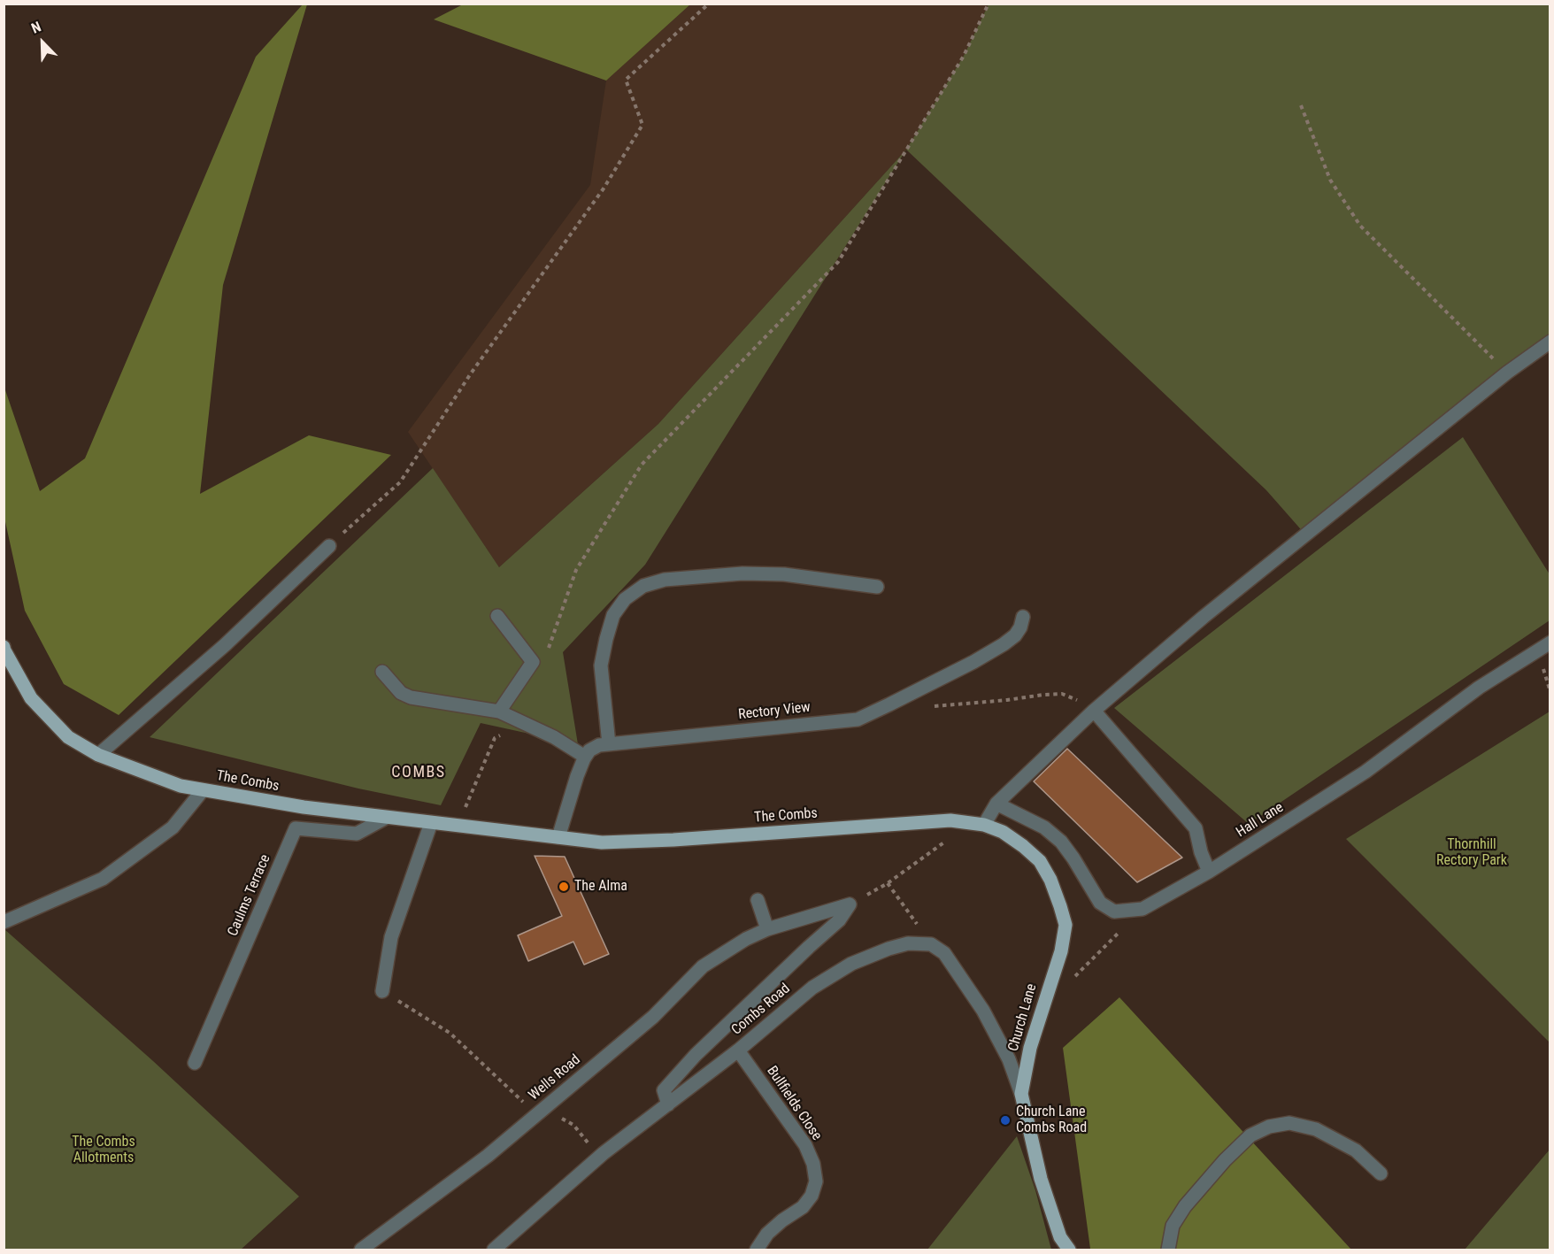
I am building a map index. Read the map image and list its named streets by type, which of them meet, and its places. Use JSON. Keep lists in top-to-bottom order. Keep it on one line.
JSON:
{"streets":{"main road":["The Combs","Church Lane"],"street":["Rectory View","Hall Lane","Caulms Terrace","Combs Road","Wells Road","Bullfields Close"]},"crossings":[["The Combs","Caulms Terrace"],["The Combs","Church Lane"],["Combs Road","Bullfields Close"]],"districts":["COMBS"],"parks":["Thornhill Rectory Park","The Combs Allotments"],"places":["The Alma","Church Lane Combs Road"],"north":"top left"}
